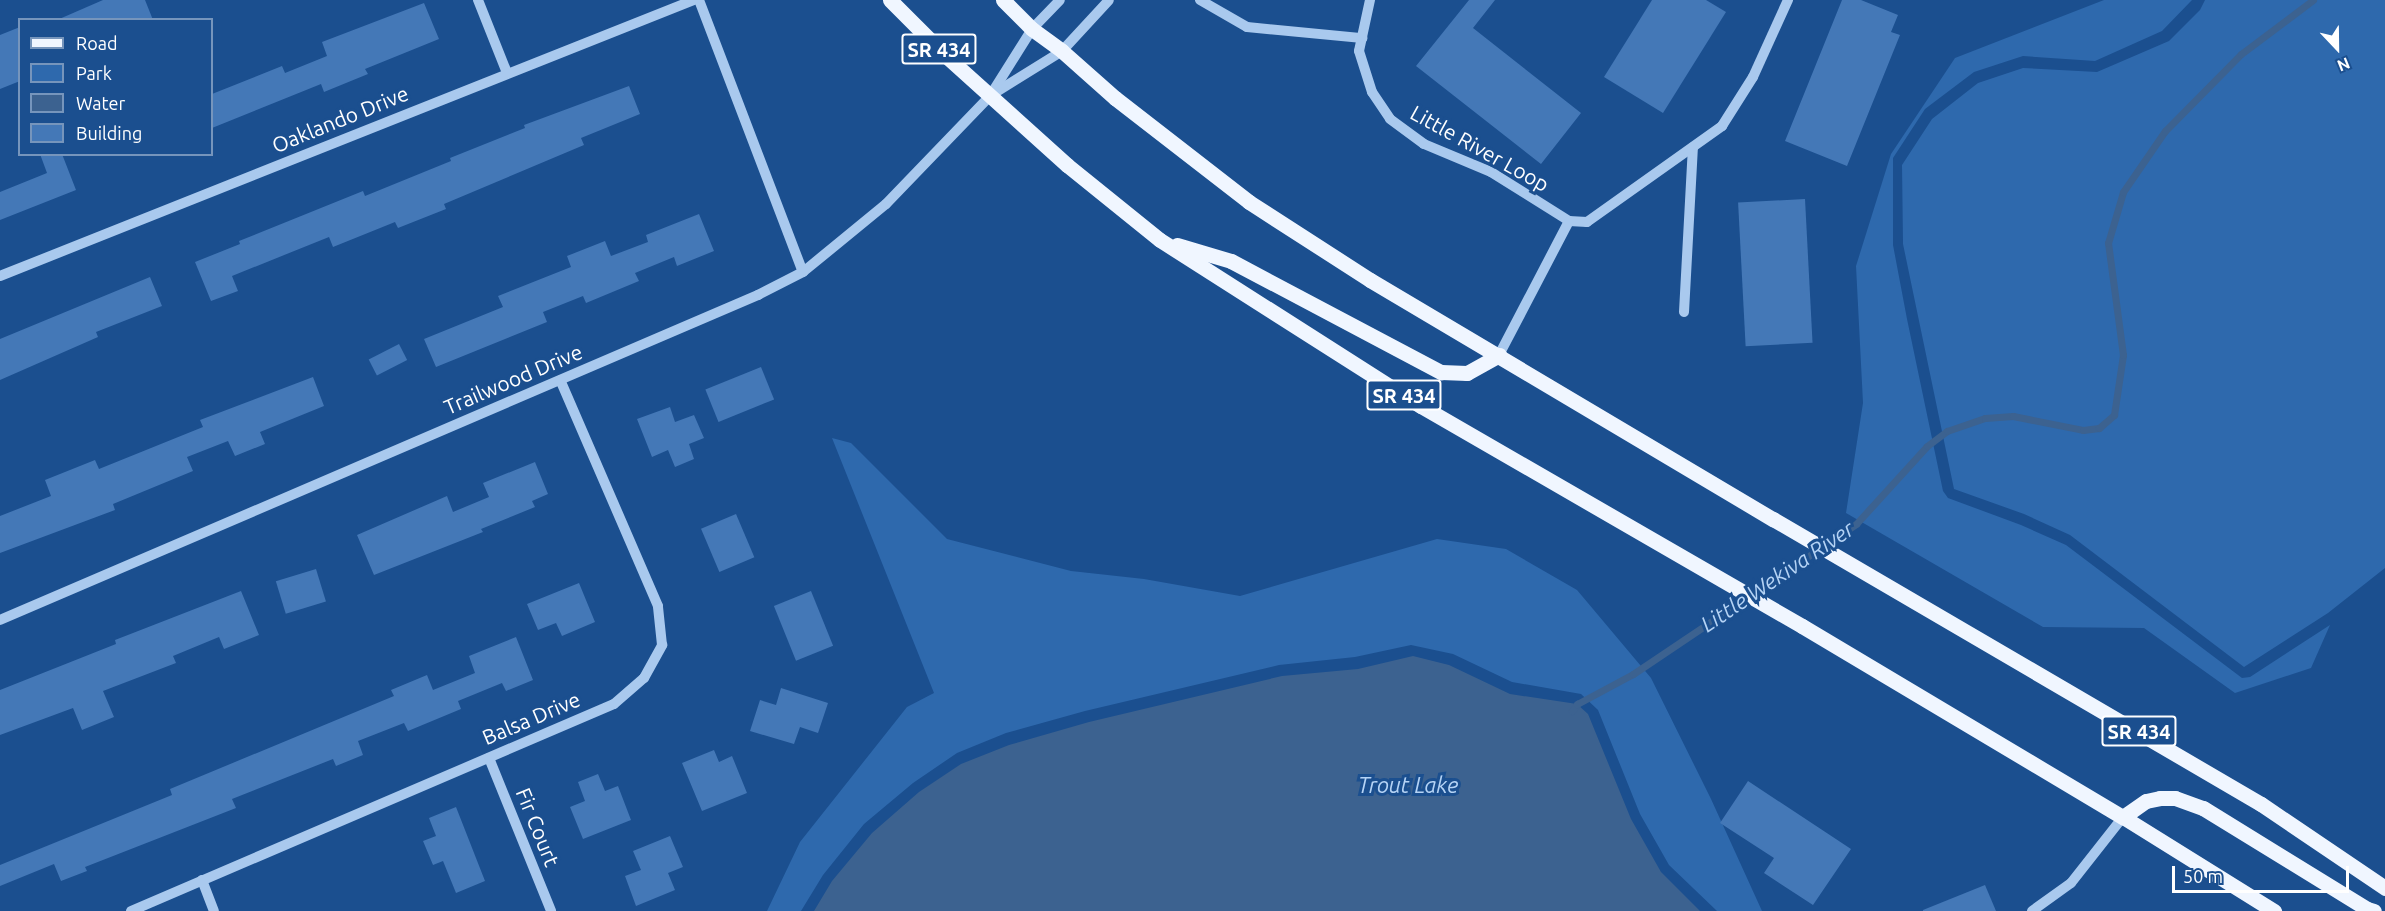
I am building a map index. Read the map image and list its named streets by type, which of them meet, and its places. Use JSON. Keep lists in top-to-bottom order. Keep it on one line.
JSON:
{"streets":{"main road":["SR 434"],"street":["Oaklando Drive","Little River Loop","Trailwood Drive","Balsa Drive","Fir Court"]},"crossings":[["SR 434","Trailwood Drive"],["Trailwood Drive","Balsa Drive"],["Balsa Drive","Fir Court"]],"water":["Little Wekiva River","Trout Lake"],"legend":["Road","Park","Water","Building"],"scale_bar":"50 m","north":"bottom"}
